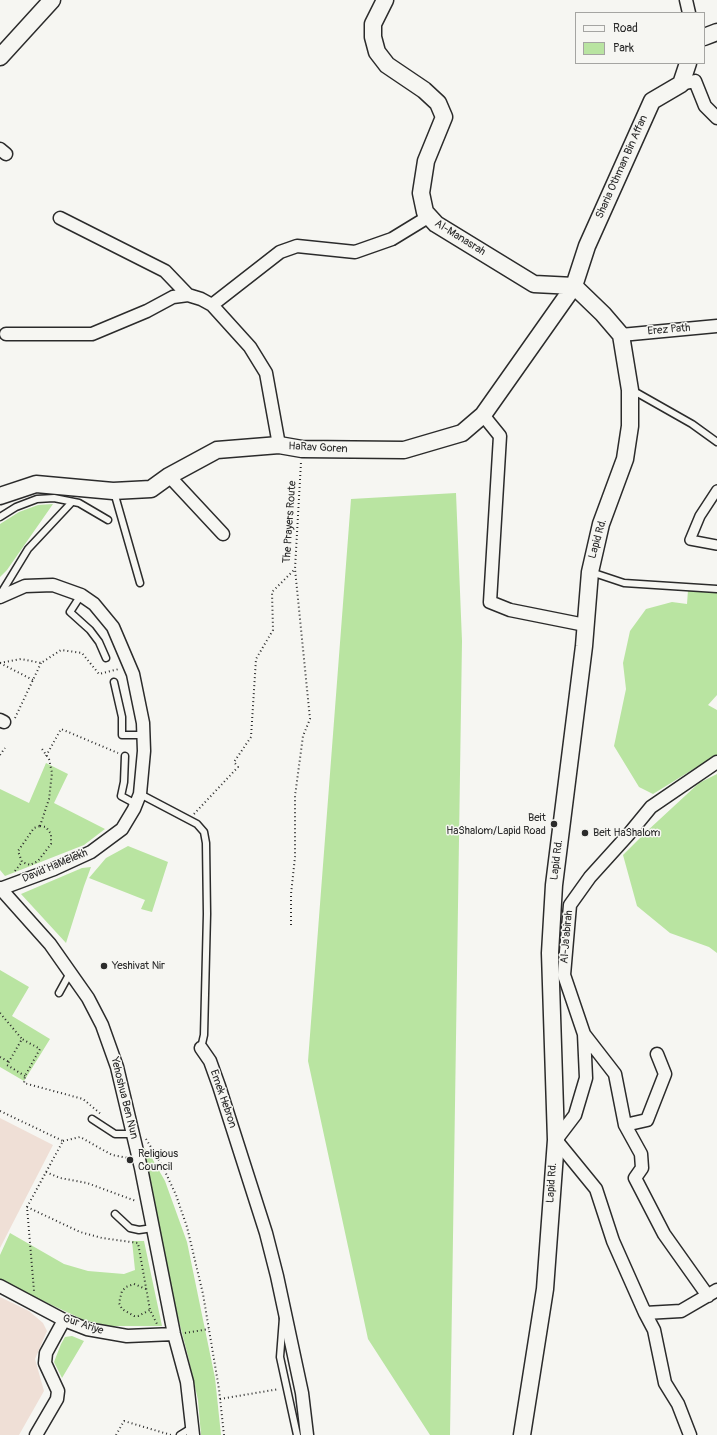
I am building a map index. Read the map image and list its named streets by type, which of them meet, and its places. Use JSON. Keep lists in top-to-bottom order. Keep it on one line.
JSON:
{"streets":{"street":["Sharia Othman Bin Affan","Al-Manasrah","Erez Path","HaRav Goren","Lapid Rd.","David HaMelekh","Al-Ja'abirah","Yehoshua Ben Nun","Emek Hebron","Gur Ariye"],"path":["The Prayers Route"]},"crossings":[["Sharia Othman Bin Affan","Al-Manasrah"],["Sharia Othman Bin Affan","HaRav Goren"],["Al-Manasrah","HaRav Goren"],["Erez Path","Lapid Rd."],["HaRav Goren","The Prayers Route"],["The Prayers Route","Emek Hebron"],["Lapid Rd.","Al-Ja'abirah"],["David HaMelekh","Yehoshua Ben Nun"],["David HaMelekh","Emek Hebron"],["Yehoshua Ben Nun","Gur Ariye"]],"places":["Beit HaShalom/Lapid Road","Beit HaShalom","Yeshivat Nir","Religious Council"],"legend":["Road","Park"]}
